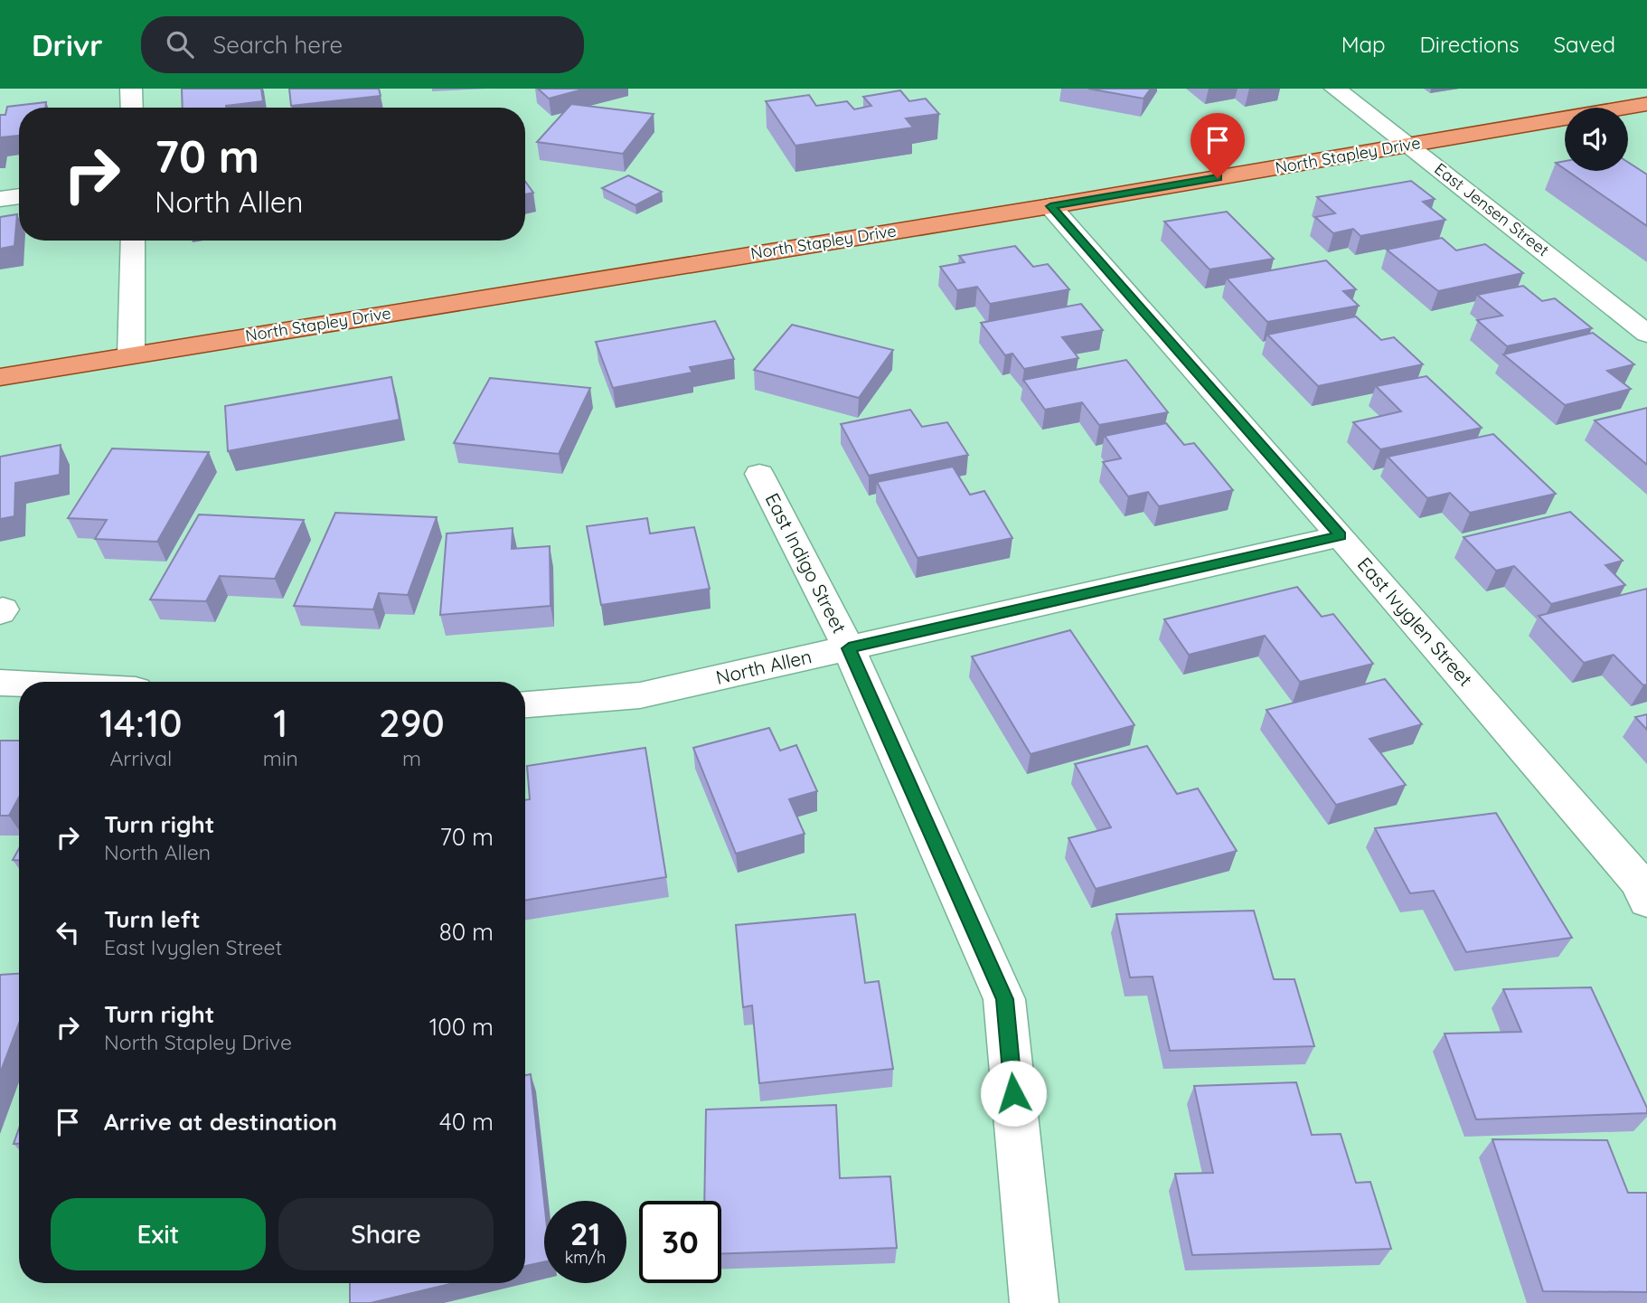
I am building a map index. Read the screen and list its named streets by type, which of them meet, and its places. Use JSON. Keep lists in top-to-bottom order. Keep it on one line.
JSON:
{"streets":{"main road":["North Stapley Drive"],"street":["East Jensen Street","East Indigo Street","East Ivyglen Street","North Allen"]},"crossings":[["North Stapley Drive","East Jensen Street"],["North Stapley Drive","East Ivyglen Street"],["East Indigo Street","North Allen"],["East Ivyglen Street","North Allen"]],"page":{"header":"Drivr","search":"Search here","nav":["Map","Directions","Saved"],"turn":["70 m","North Allen"],"eta":["14:10","Arrival","1","min","290","m"],"list":[{"name":"Turn right","note":"North Allen","value":"70 m"},{"name":"Turn left","note":"East Ivyglen Street","value":"80 m"},{"name":"Turn right","note":"North Stapley Drive","value":"100 m"},{"name":"Arrive at destination","value":"40 m"}],"buttons":["Exit","Share"],"speed":"21 km/h","limit":"30"}}
